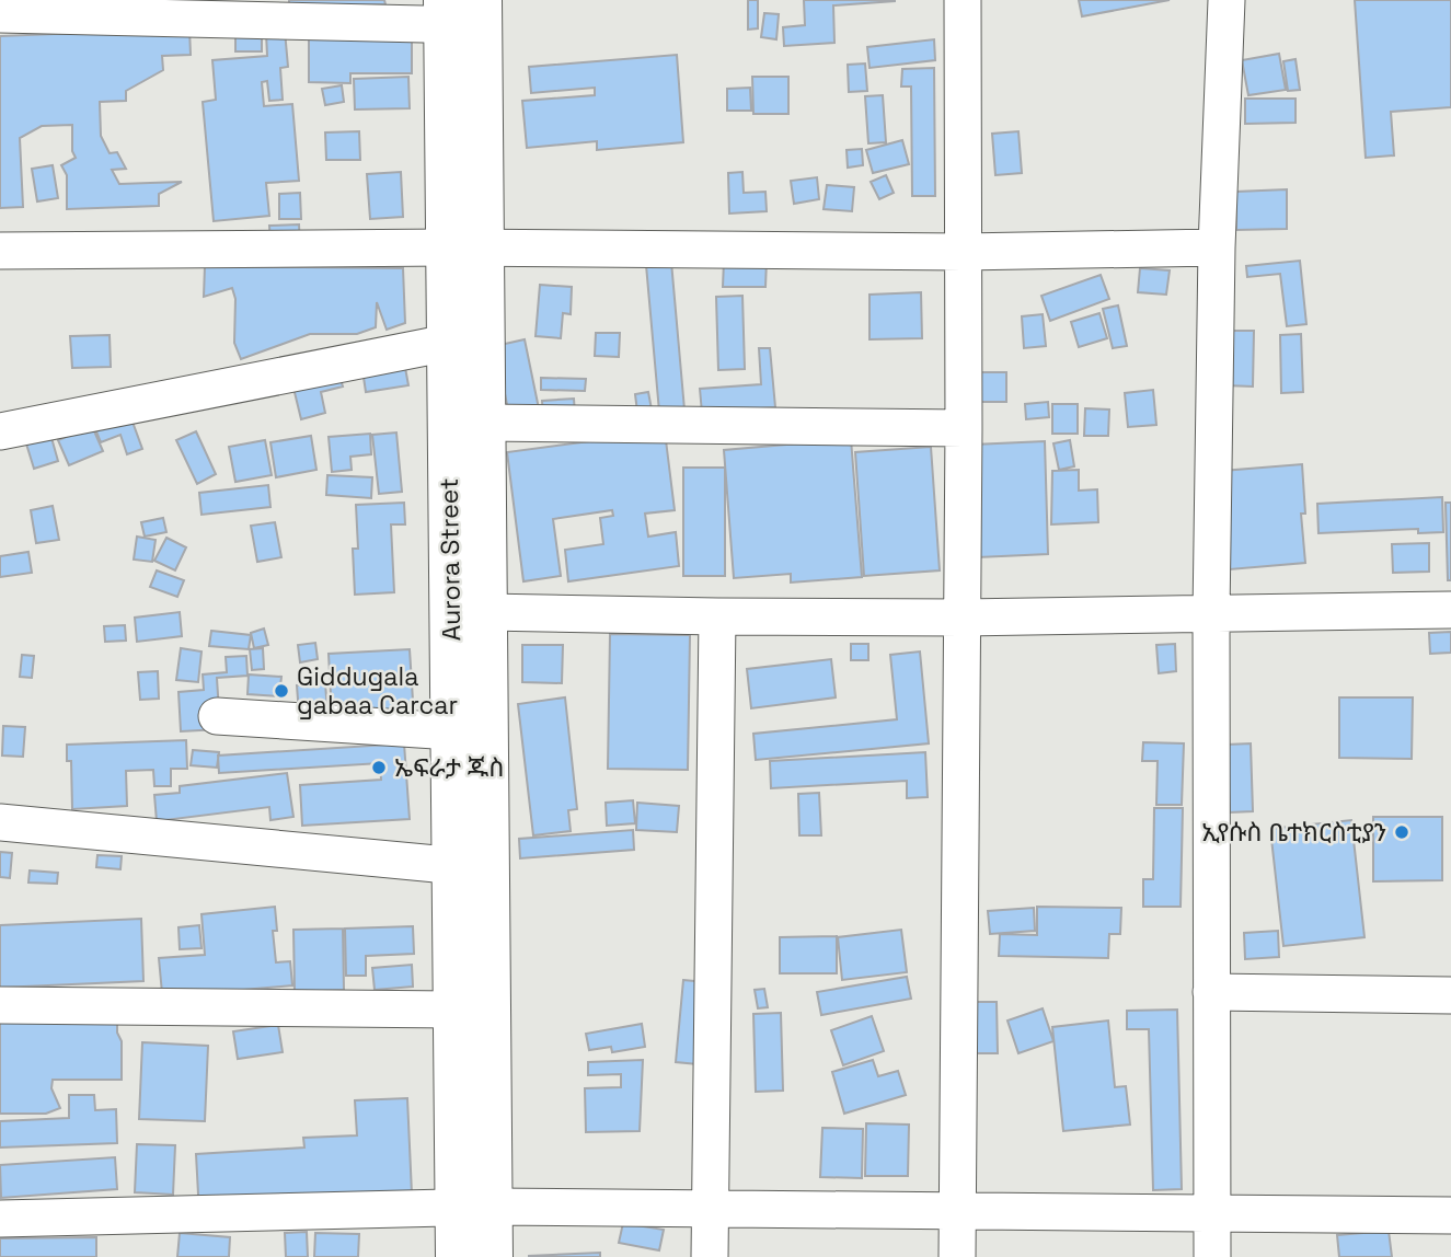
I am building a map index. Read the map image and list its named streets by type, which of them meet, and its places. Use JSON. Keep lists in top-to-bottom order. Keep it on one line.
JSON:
{"streets":{"main road":["Aurora Street"]},"places":["Giddugala gabaa Carcar","ኤፍራታ ጁስ","ኢየሱስ ቤተክርስቲያን"]}
